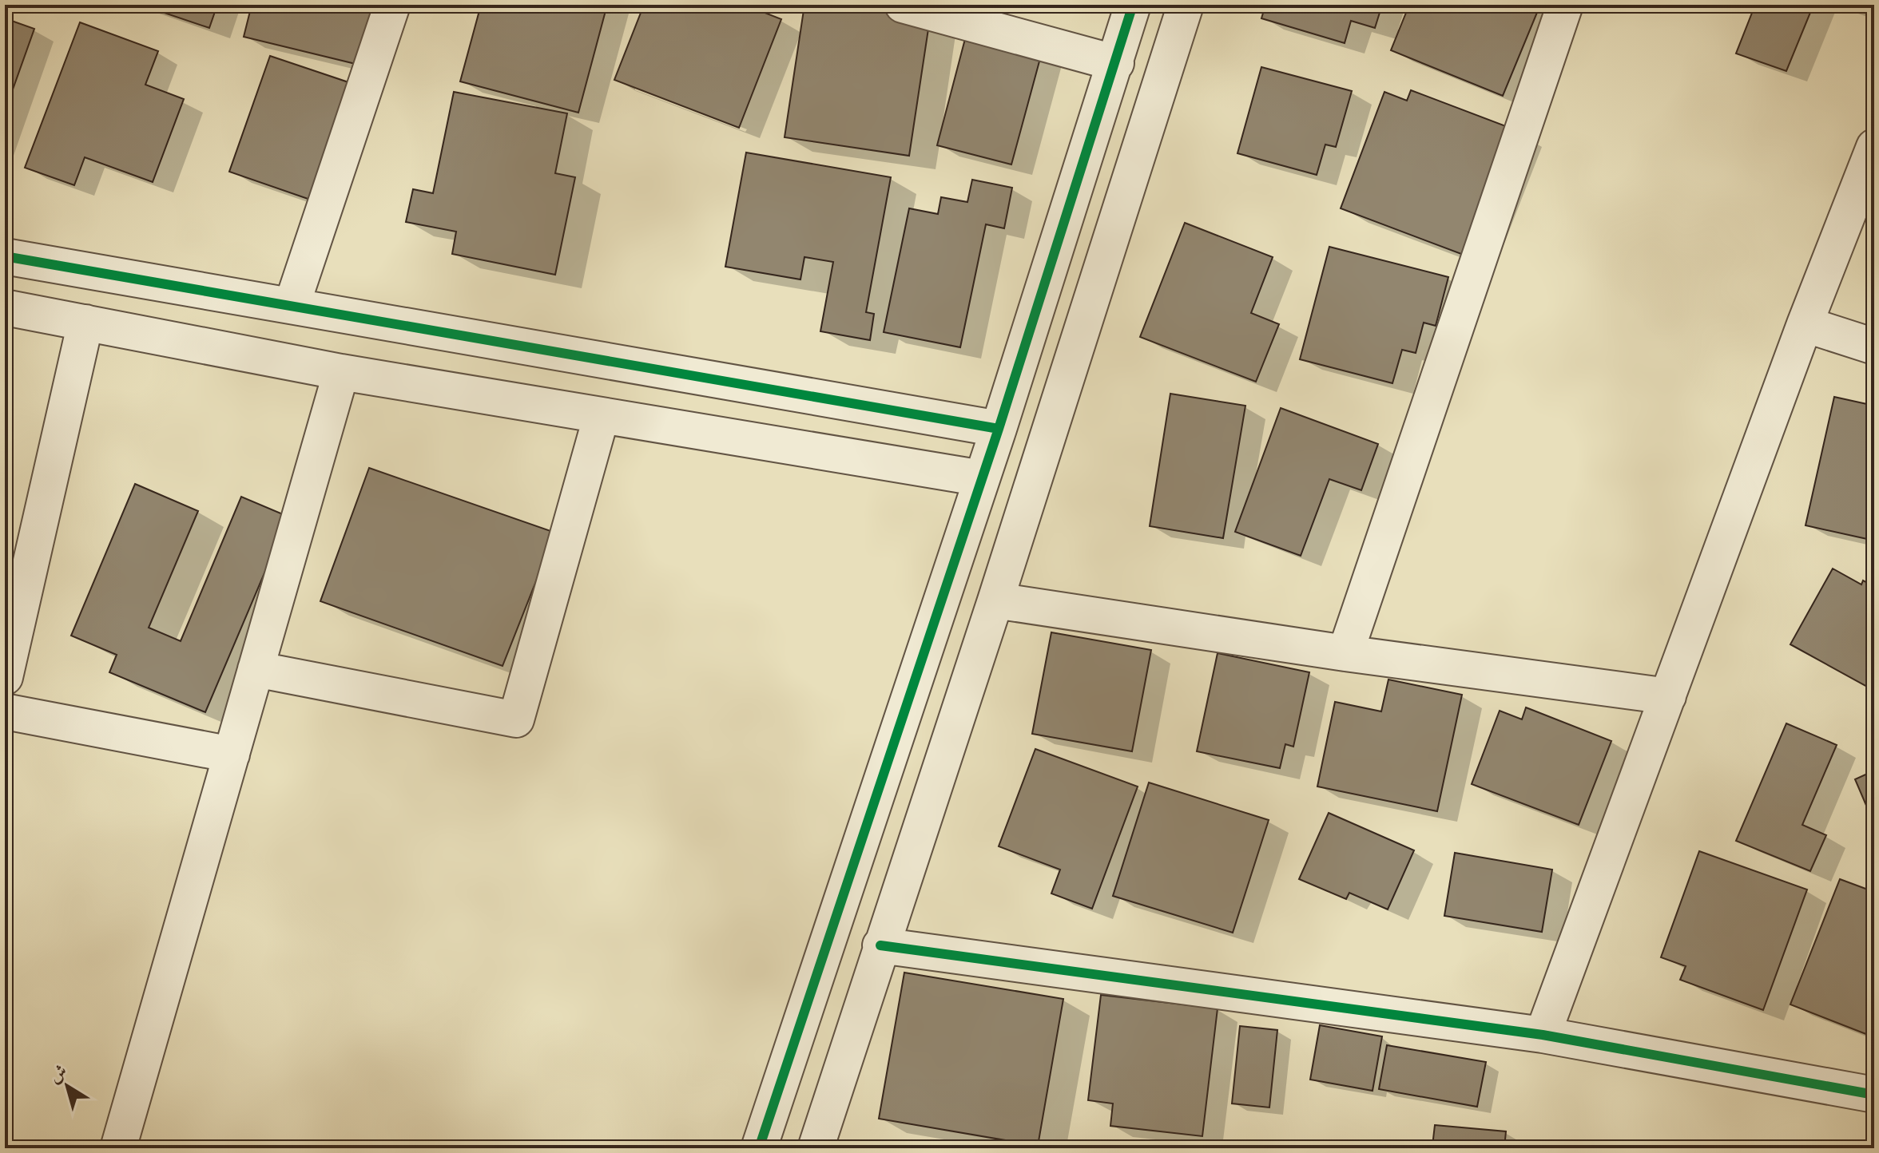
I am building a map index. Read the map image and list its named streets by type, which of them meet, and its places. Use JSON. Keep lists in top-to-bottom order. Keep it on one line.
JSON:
{"north":"top left"}
